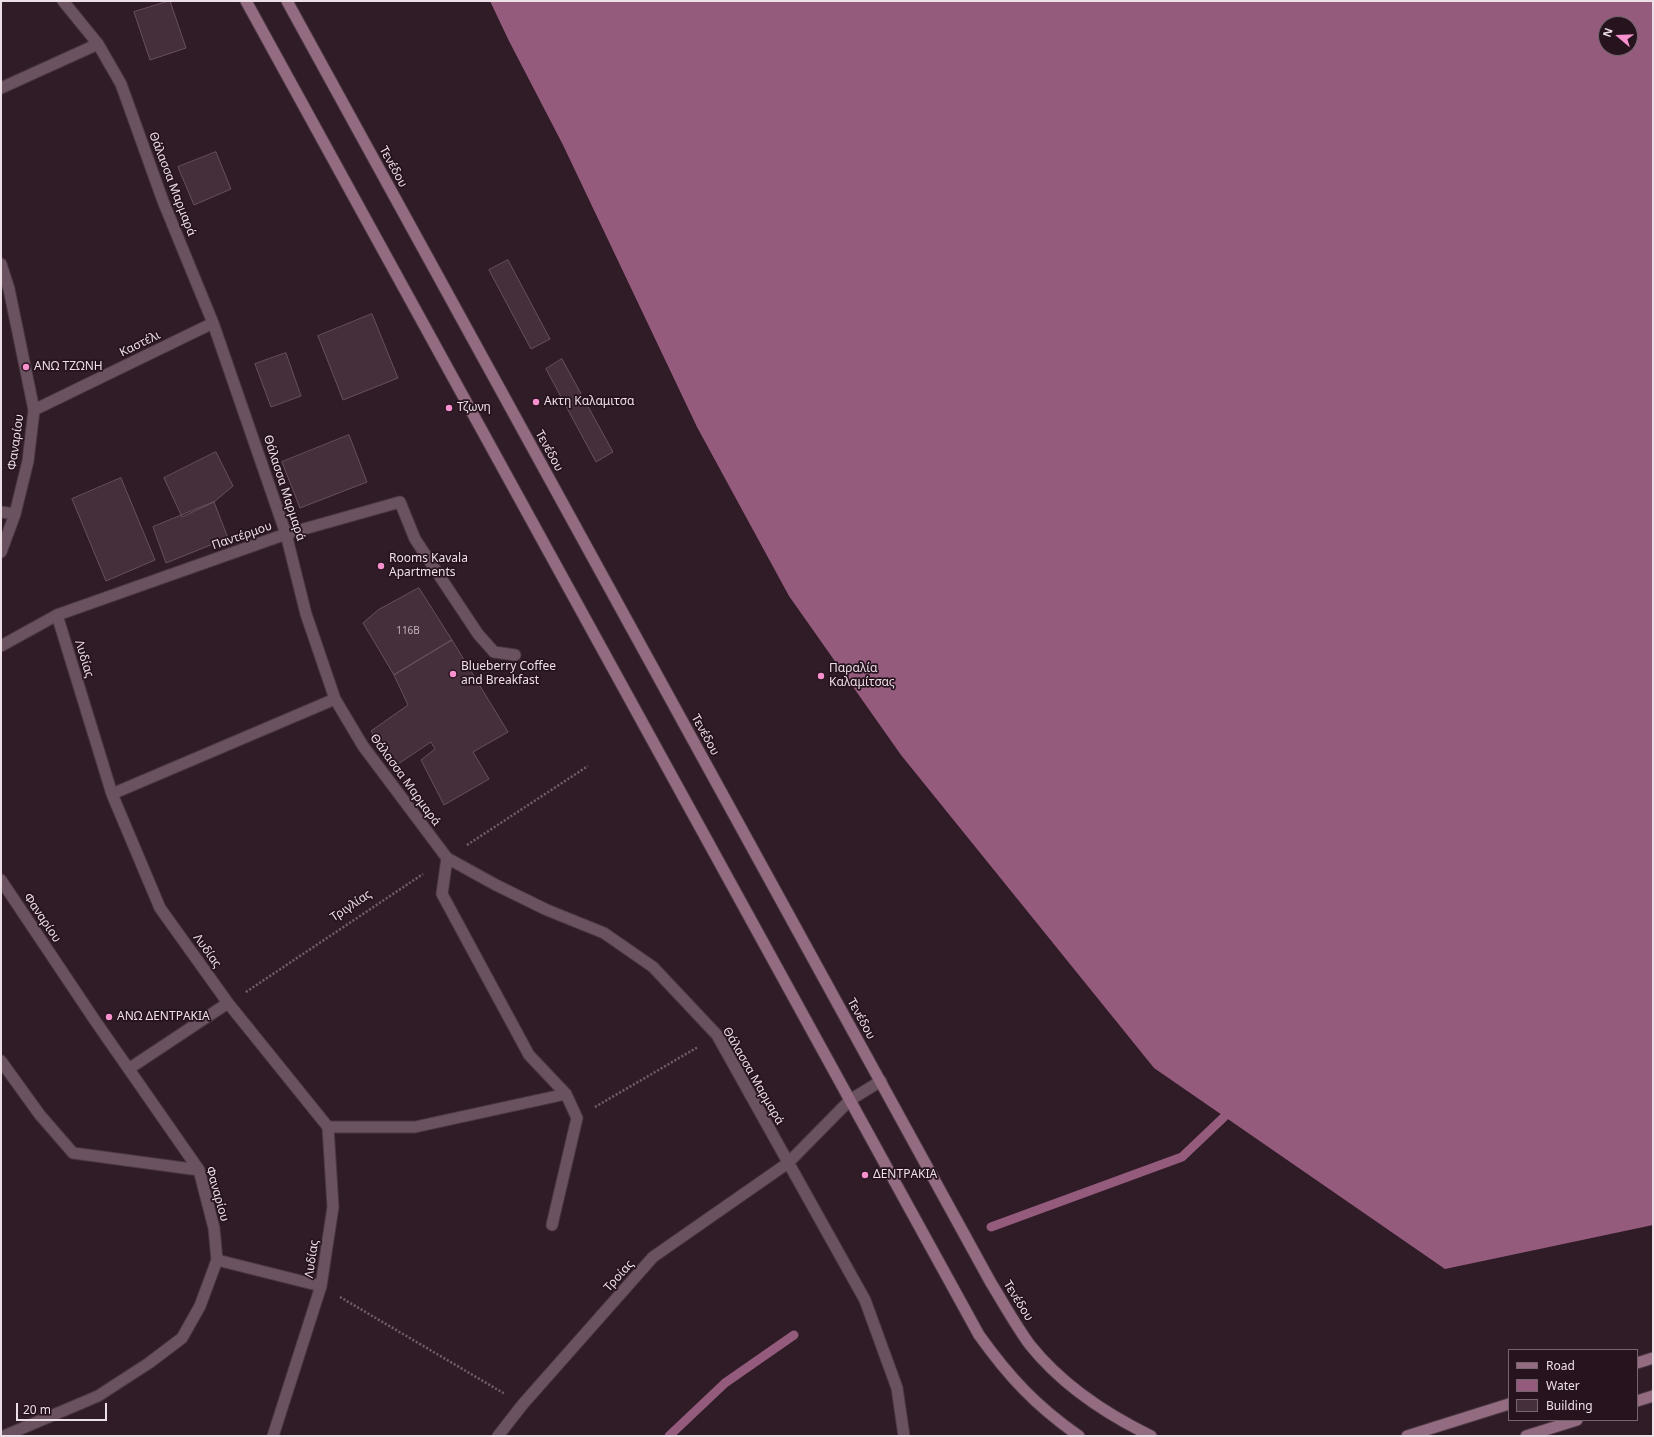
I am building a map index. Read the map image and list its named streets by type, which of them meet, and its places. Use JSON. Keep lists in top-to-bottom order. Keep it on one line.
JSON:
{"streets":{"main road":["Τενέδου"],"street":["Θάλασσα Μαρμαρά","Καστέλι","Φαναρίου","Παντέρμου","Λυδίας","Τροίας"],"path":["Τριγλίας"]},"crossings":[["Τενέδου","Τροίας"],["Θάλασσα Μαρμαρά","Καστέλι"],["Θάλασσα Μαρμαρά","Παντέρμου"],["Θάλασσα Μαρμαρά","Τριγλίας"],["Θάλασσα Μαρμαρά","Τροίας"],["Καστέλι","Φαναρίου"],["Φαναρίου","Λυδίας"],["Παντέρμου","Λυδίας"],["Λυδίας","Τριγλίας"]],"places":["ΑΝΩ ΤΖΩΝΗ","Ακτη Καλαμιτσα","Τζωνη","Rooms Kavala Apartments","Blueberry Coffee and Breakfast","Παραλία Καλαμίτσας","ΑΝΩ ΔΕΝΤΡΑΚΙΑ","ΔΕΝΤΡΑΚΙΑ"],"house_numbers":["116B"],"legend":["Road","Water","Building"],"scale_bar":"20 m","north":"left"}
